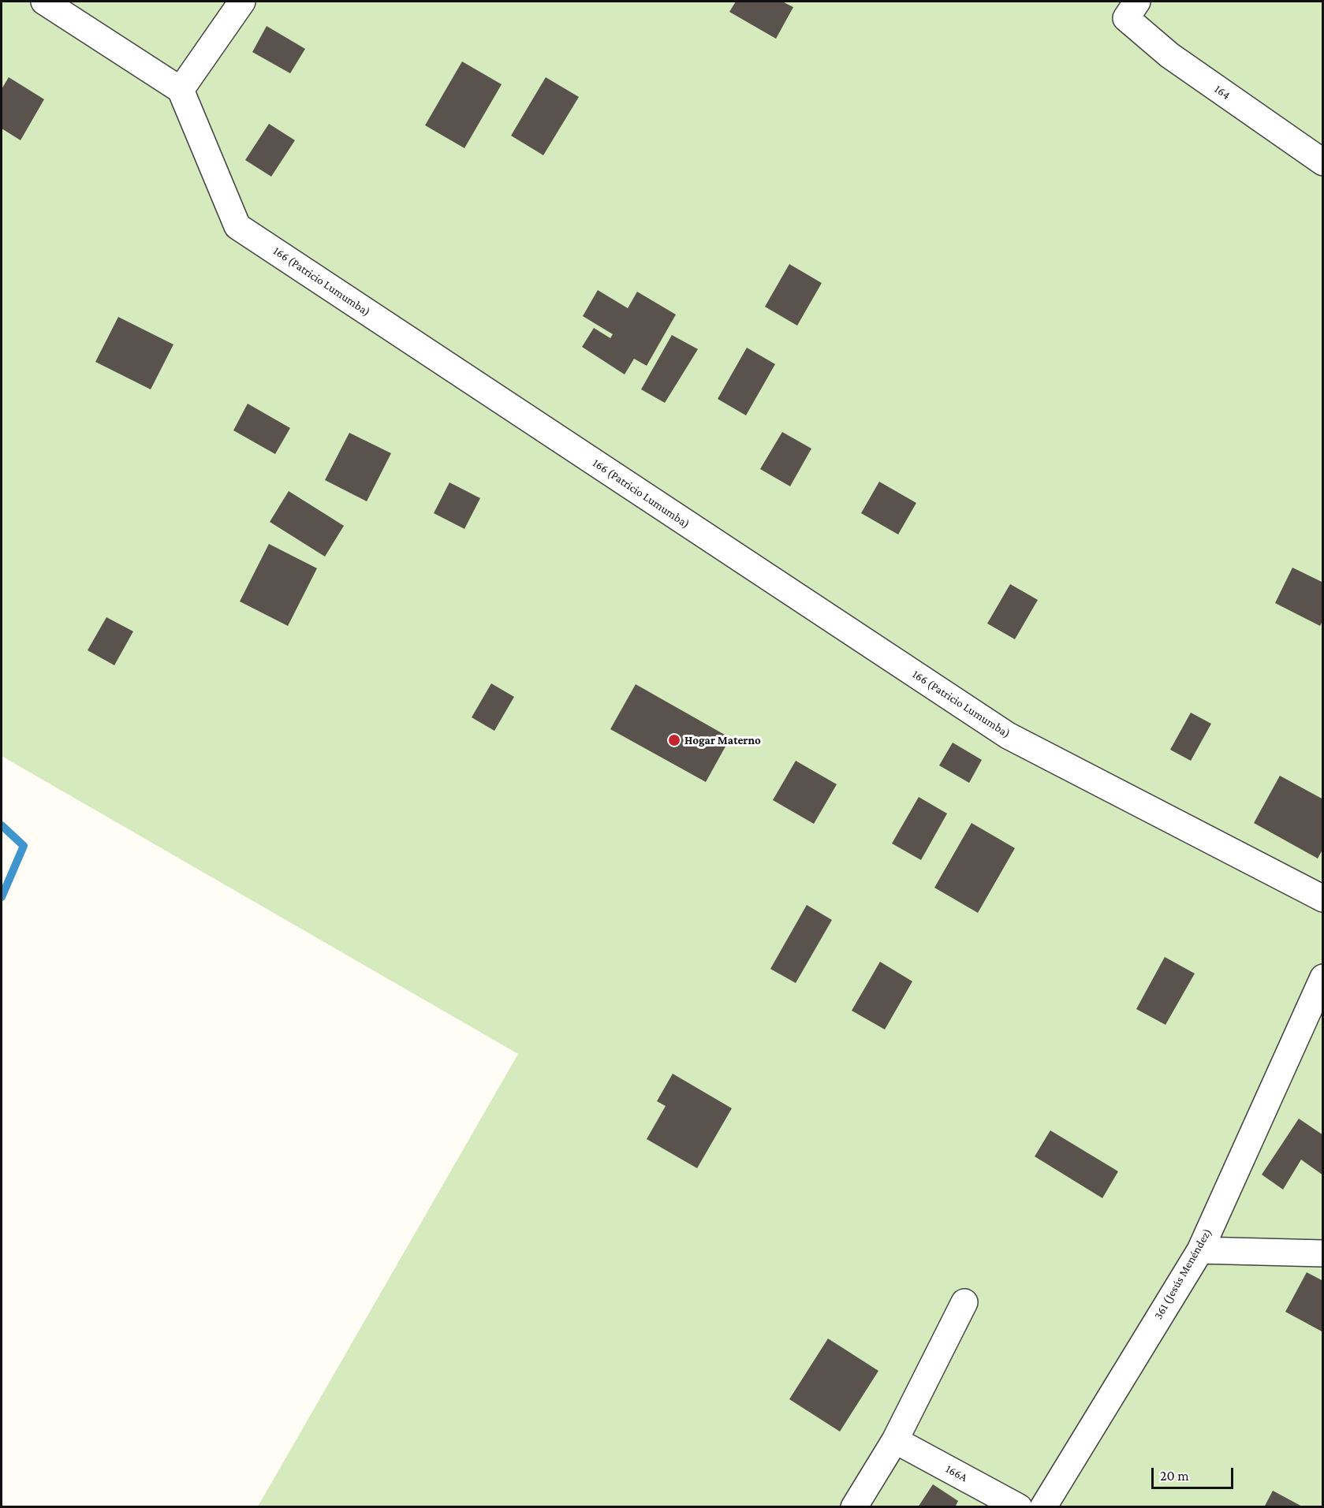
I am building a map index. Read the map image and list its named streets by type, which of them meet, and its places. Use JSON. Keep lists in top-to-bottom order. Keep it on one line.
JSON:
{"streets":{"street":["164","166 (Patricio Lumumba)","361 (Jesús Menéndez)","166A"]},"places":["Hogar Materno"],"scale_bar":"20 m"}
